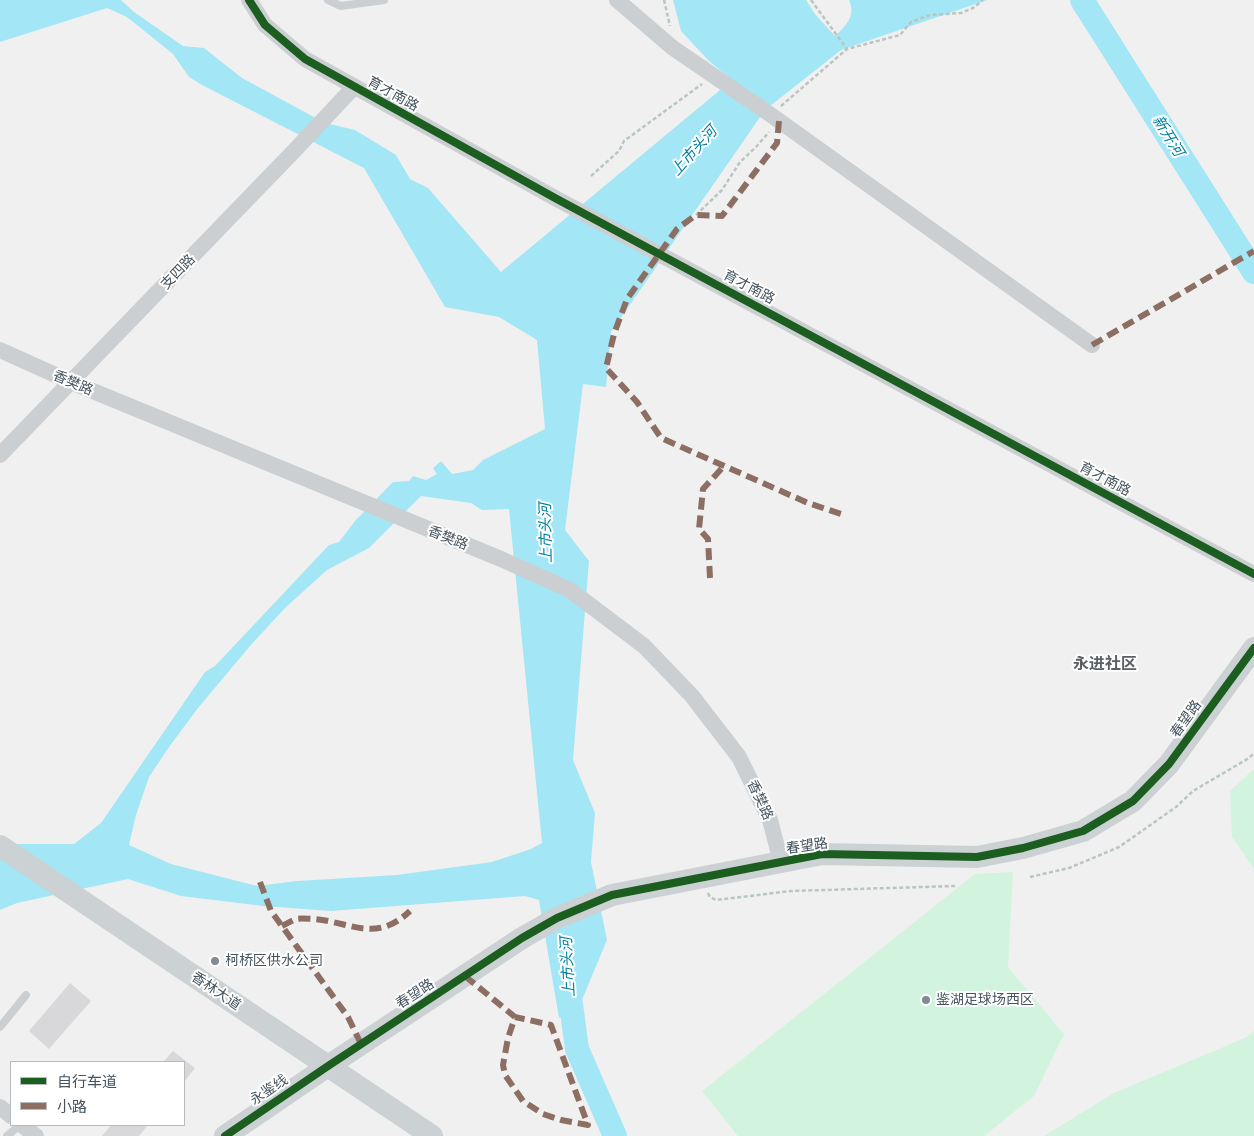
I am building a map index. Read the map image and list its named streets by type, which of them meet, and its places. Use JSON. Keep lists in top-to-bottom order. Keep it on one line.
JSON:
{"streets":{"street":["育才南路","支四路","香樊路","春望路","香林大道","永鉴线"]},"crossings":[["育才南路","支四路"],["支四路","香樊路"],["香樊路","春望路"],["春望路","香林大道"],["春望路","永鉴线"],["香林大道","永鉴线"]],"districts":["永进社区"],"water":["新开河","上市头河"],"places":["柯桥区供水公司","鉴湖足球场西区"],"legend":["自行车道","小路"]}
